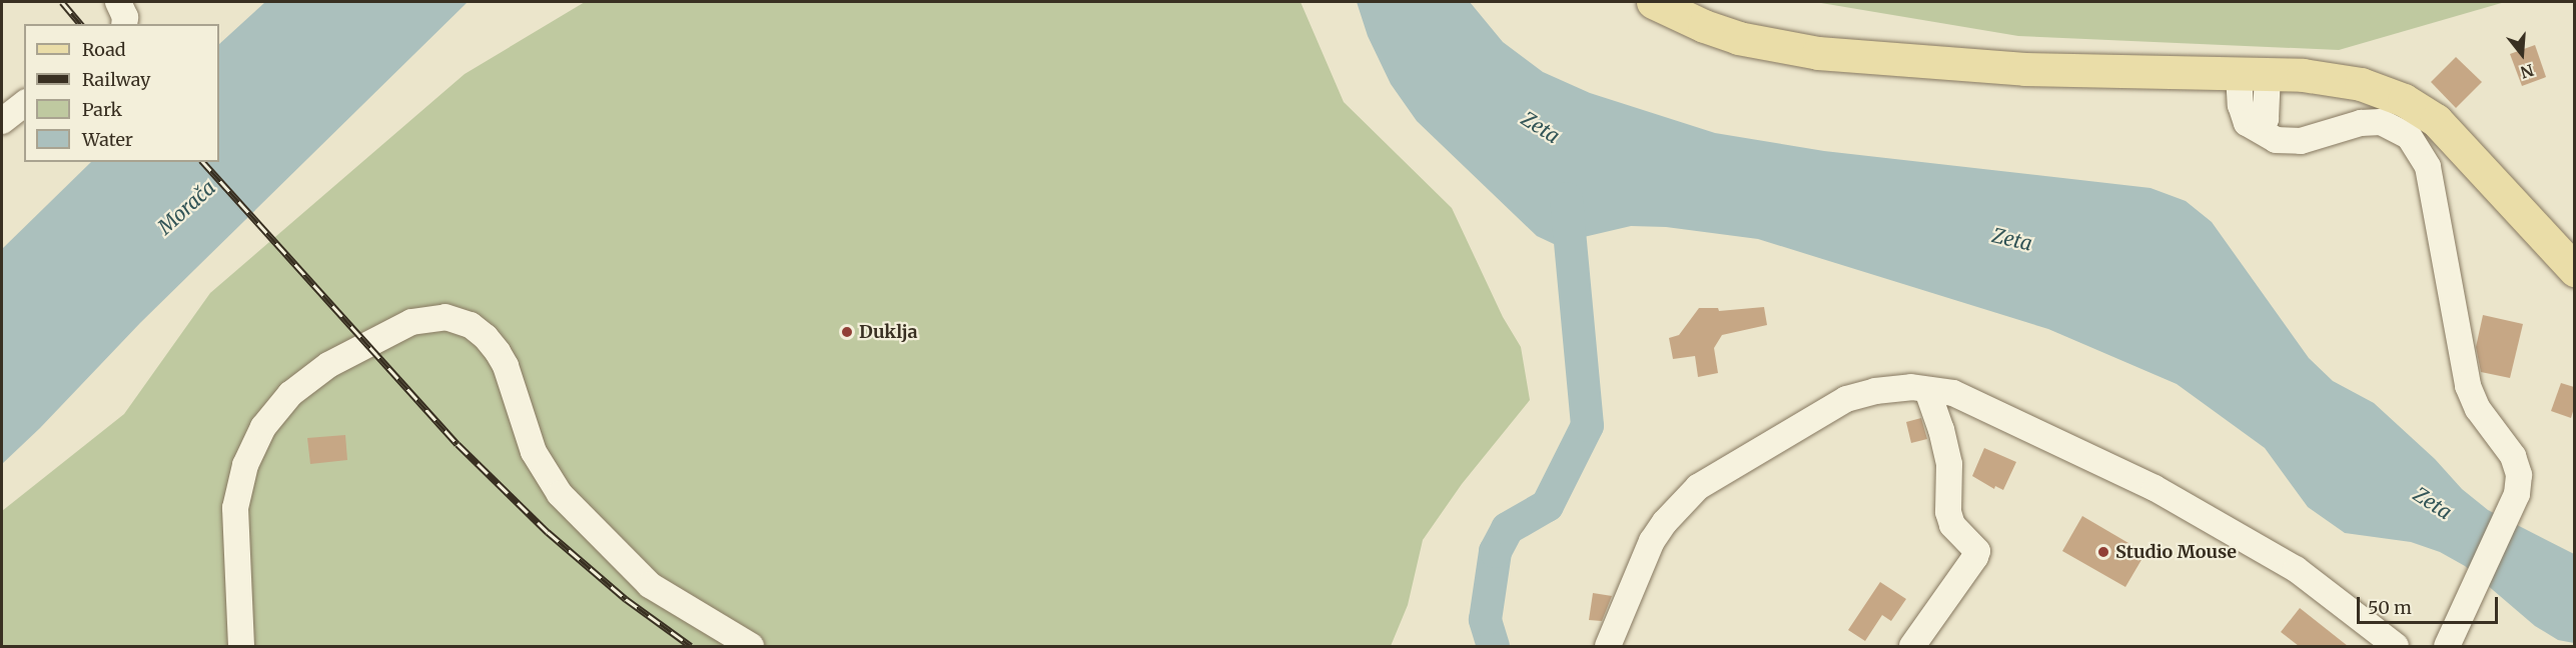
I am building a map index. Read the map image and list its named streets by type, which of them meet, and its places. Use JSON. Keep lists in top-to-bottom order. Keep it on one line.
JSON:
{"water":["Zeta","Morača"],"places":["Duklja","Studio Mouse"],"legend":["Road","Railway","Park","Water"],"scale_bar":"50 m","north":"bottom"}
